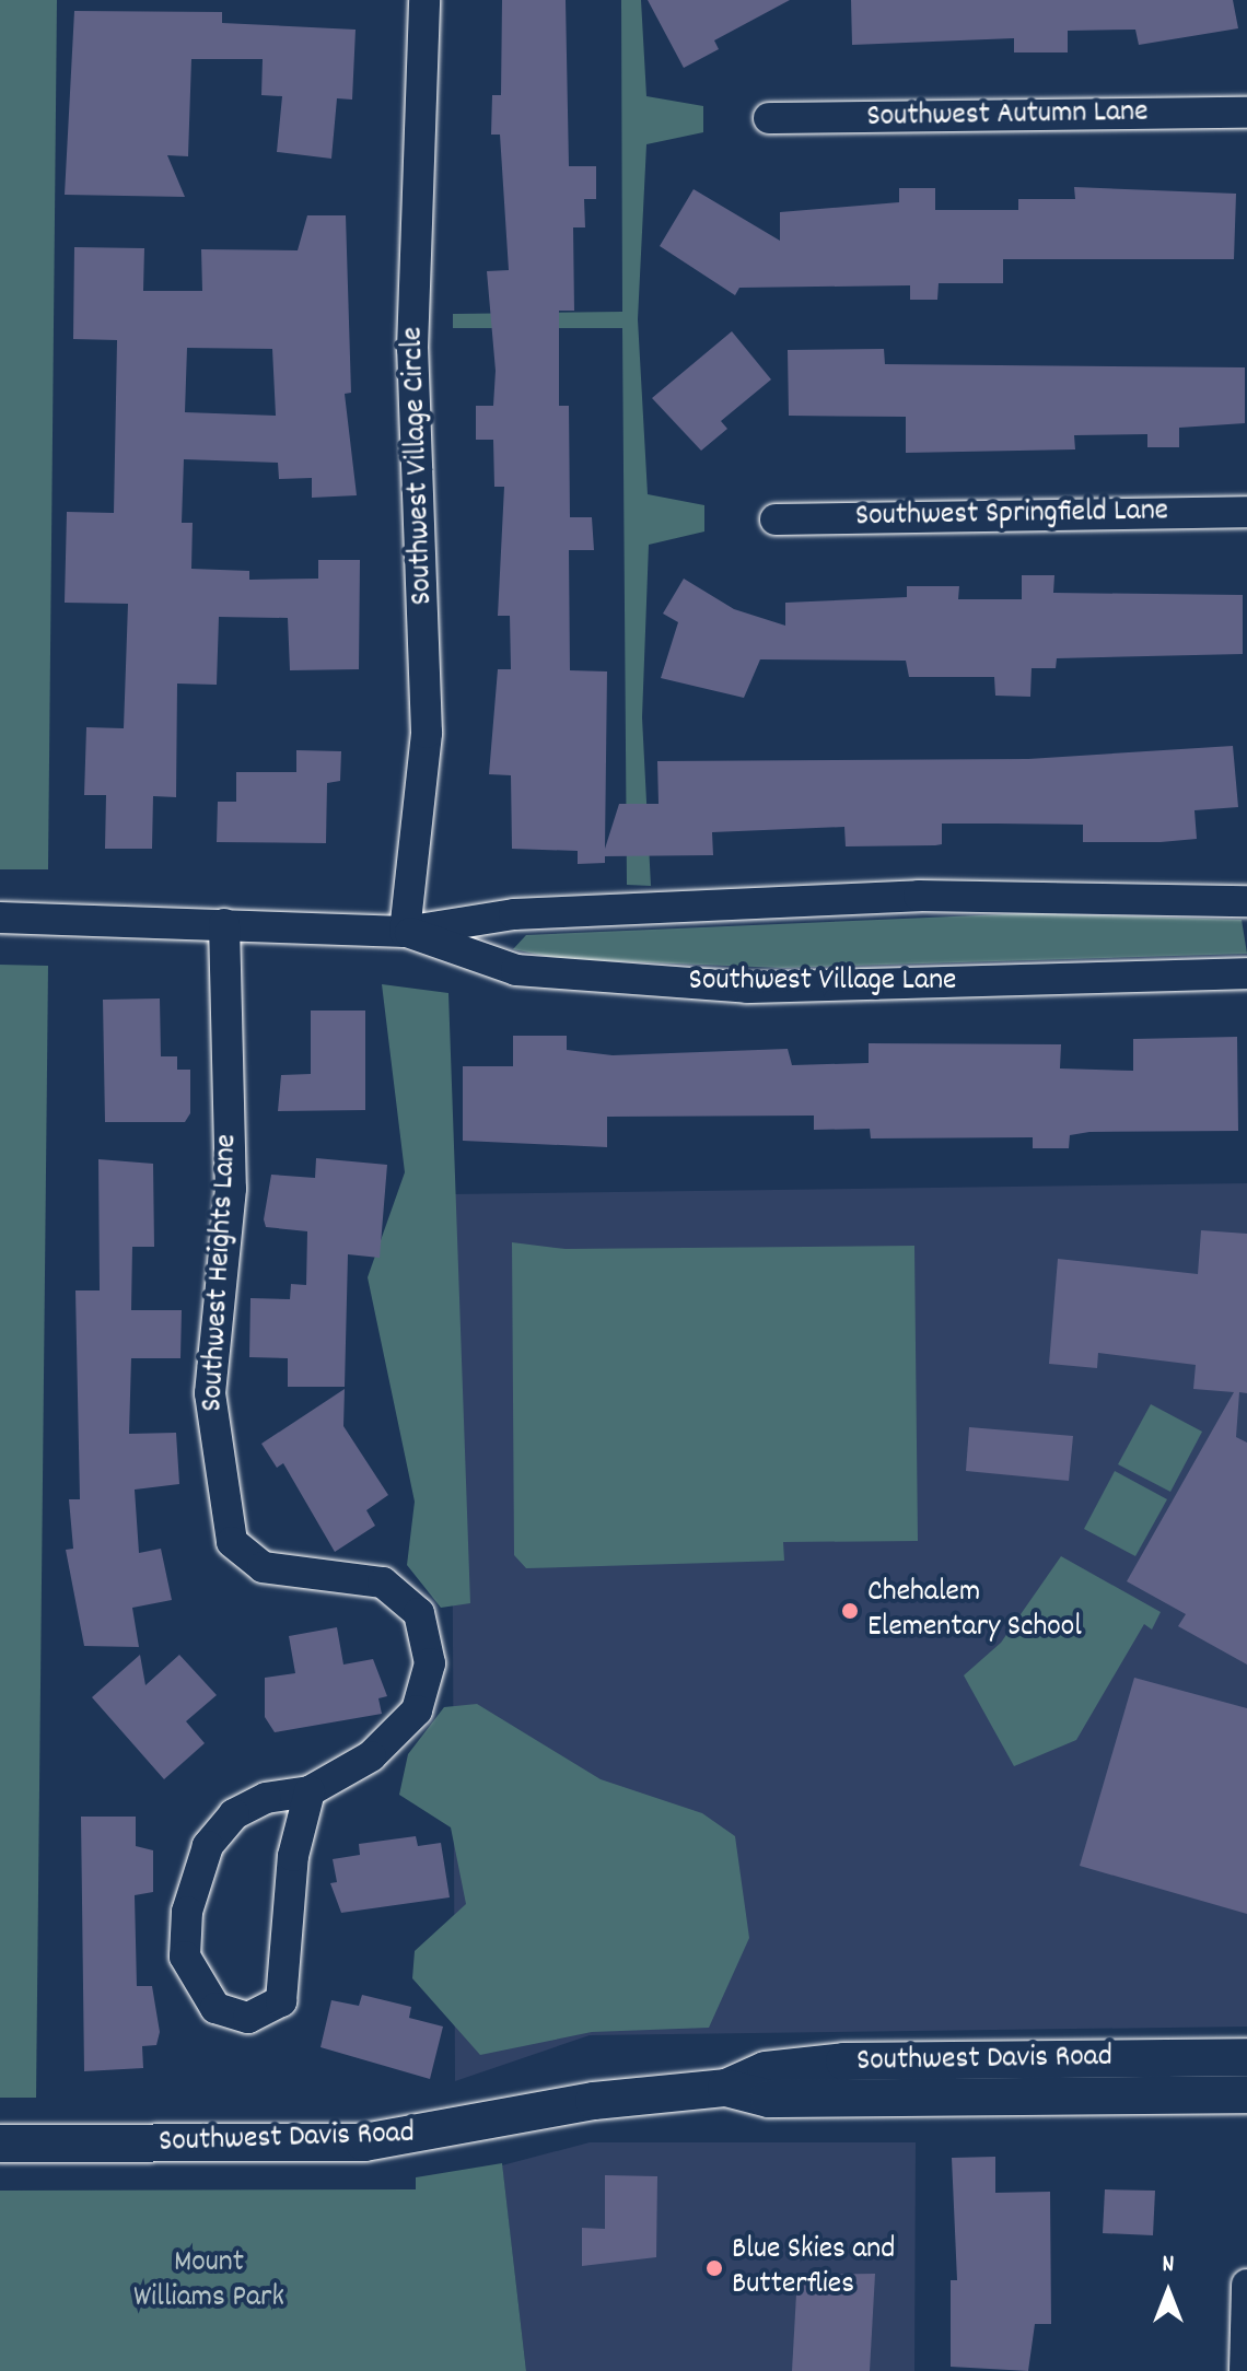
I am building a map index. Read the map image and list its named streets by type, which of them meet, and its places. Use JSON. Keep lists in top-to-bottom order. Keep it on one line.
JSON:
{"streets":{"street":["Southwest Autumn Lane","Southwest Village Circle","Southwest Springfield Lane","Southwest Village Lane","Southwest Heights Lane","Southwest Davis Road"]},"crossings":[["Southwest Village Circle","Southwest Village Lane"],["Southwest Village Lane","Southwest Heights Lane"]],"parks":["Mount Williams Park"],"places":["Chehalem Elementary School","Blue Skies and Butterflies"],"north":"top"}
